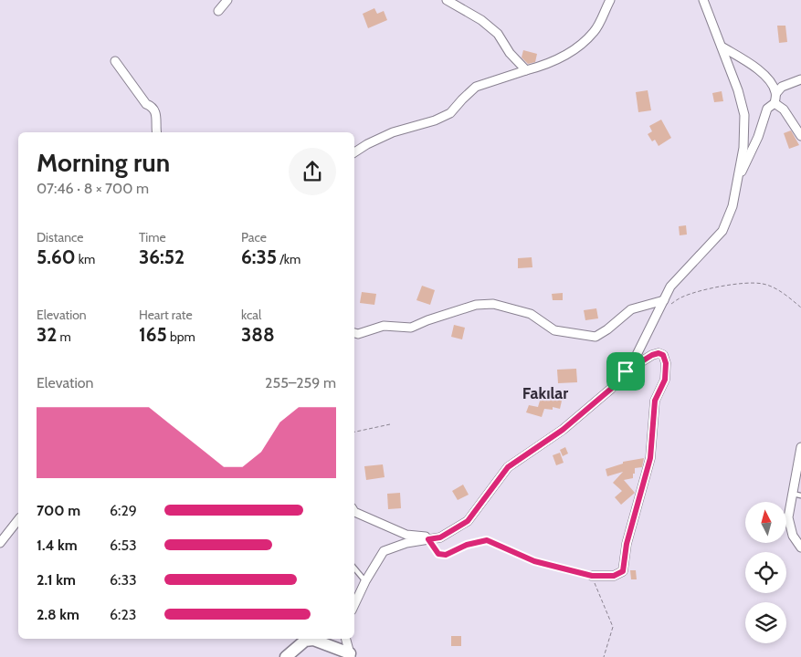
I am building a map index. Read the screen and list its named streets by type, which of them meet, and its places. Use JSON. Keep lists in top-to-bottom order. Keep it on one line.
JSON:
{"districts":["Fakılar"],"north":"top","page":{"heading":["Morning run","07:46 · 8 × 700 m"],"stats":[["Distance","5.60 km"],["Time","36:52"],["Pace","6:35 /km"],["Elevation","32 m"],["Heart rate","165 bpm"],["kcal","388"]],"chart":["Elevation","255–259 m"],"list":[{"name":"700 m","note":"6:29"},{"name":"1.4 km","note":"6:53"},{"name":"2.1 km","note":"6:33"},{"name":"2.8 km","note":"6:23"}]}}
